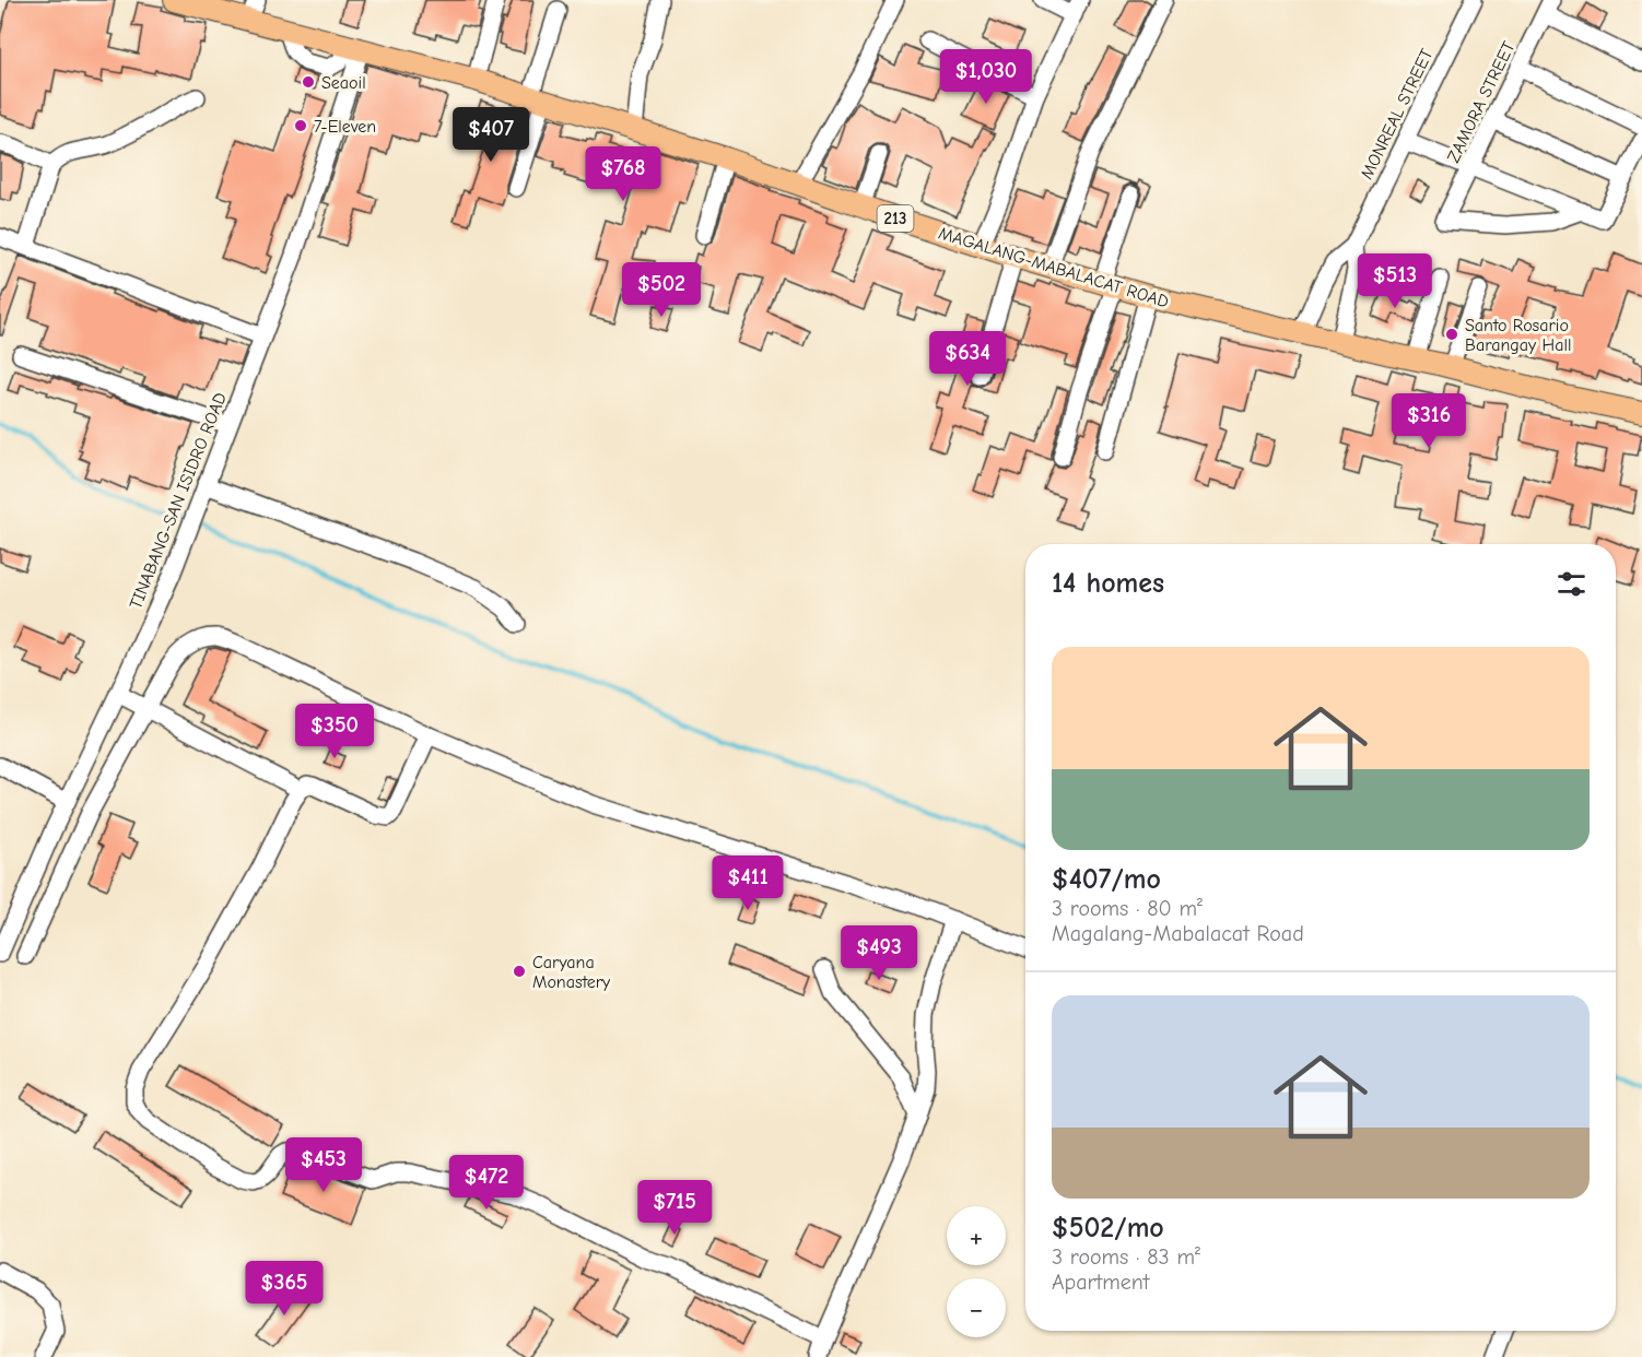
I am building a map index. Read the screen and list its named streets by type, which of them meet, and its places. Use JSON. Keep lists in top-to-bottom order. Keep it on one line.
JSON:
{"streets":{"main road":["213","MAGALANG-MABALACAT ROAD"],"street":["ZAMORA STREET","MONREAL STREET","TINABANG-SAN ISIDRO ROAD"]},"crossings":[["MAGALANG-MABALACAT ROAD","TINABANG-SAN ISIDRO ROAD"]],"places":["Seaoil","7-Eleven","Santo Rosario Barangay Hall","Caryana Monastery"],"page":{"price":["$1,030","$407","$768","$513","$502","$634","$316","$350","$411","$493","$453","$472","$715","$365"],"heading":"14 homes","list":[{"name":"$407/mo","note":"3 rooms · 80 m² · Magalang-Mabalacat Road"},{"name":"$502/mo","note":"3 rooms · 83 m² · Apartment"}],"map_buttons":["+","−"]}}
